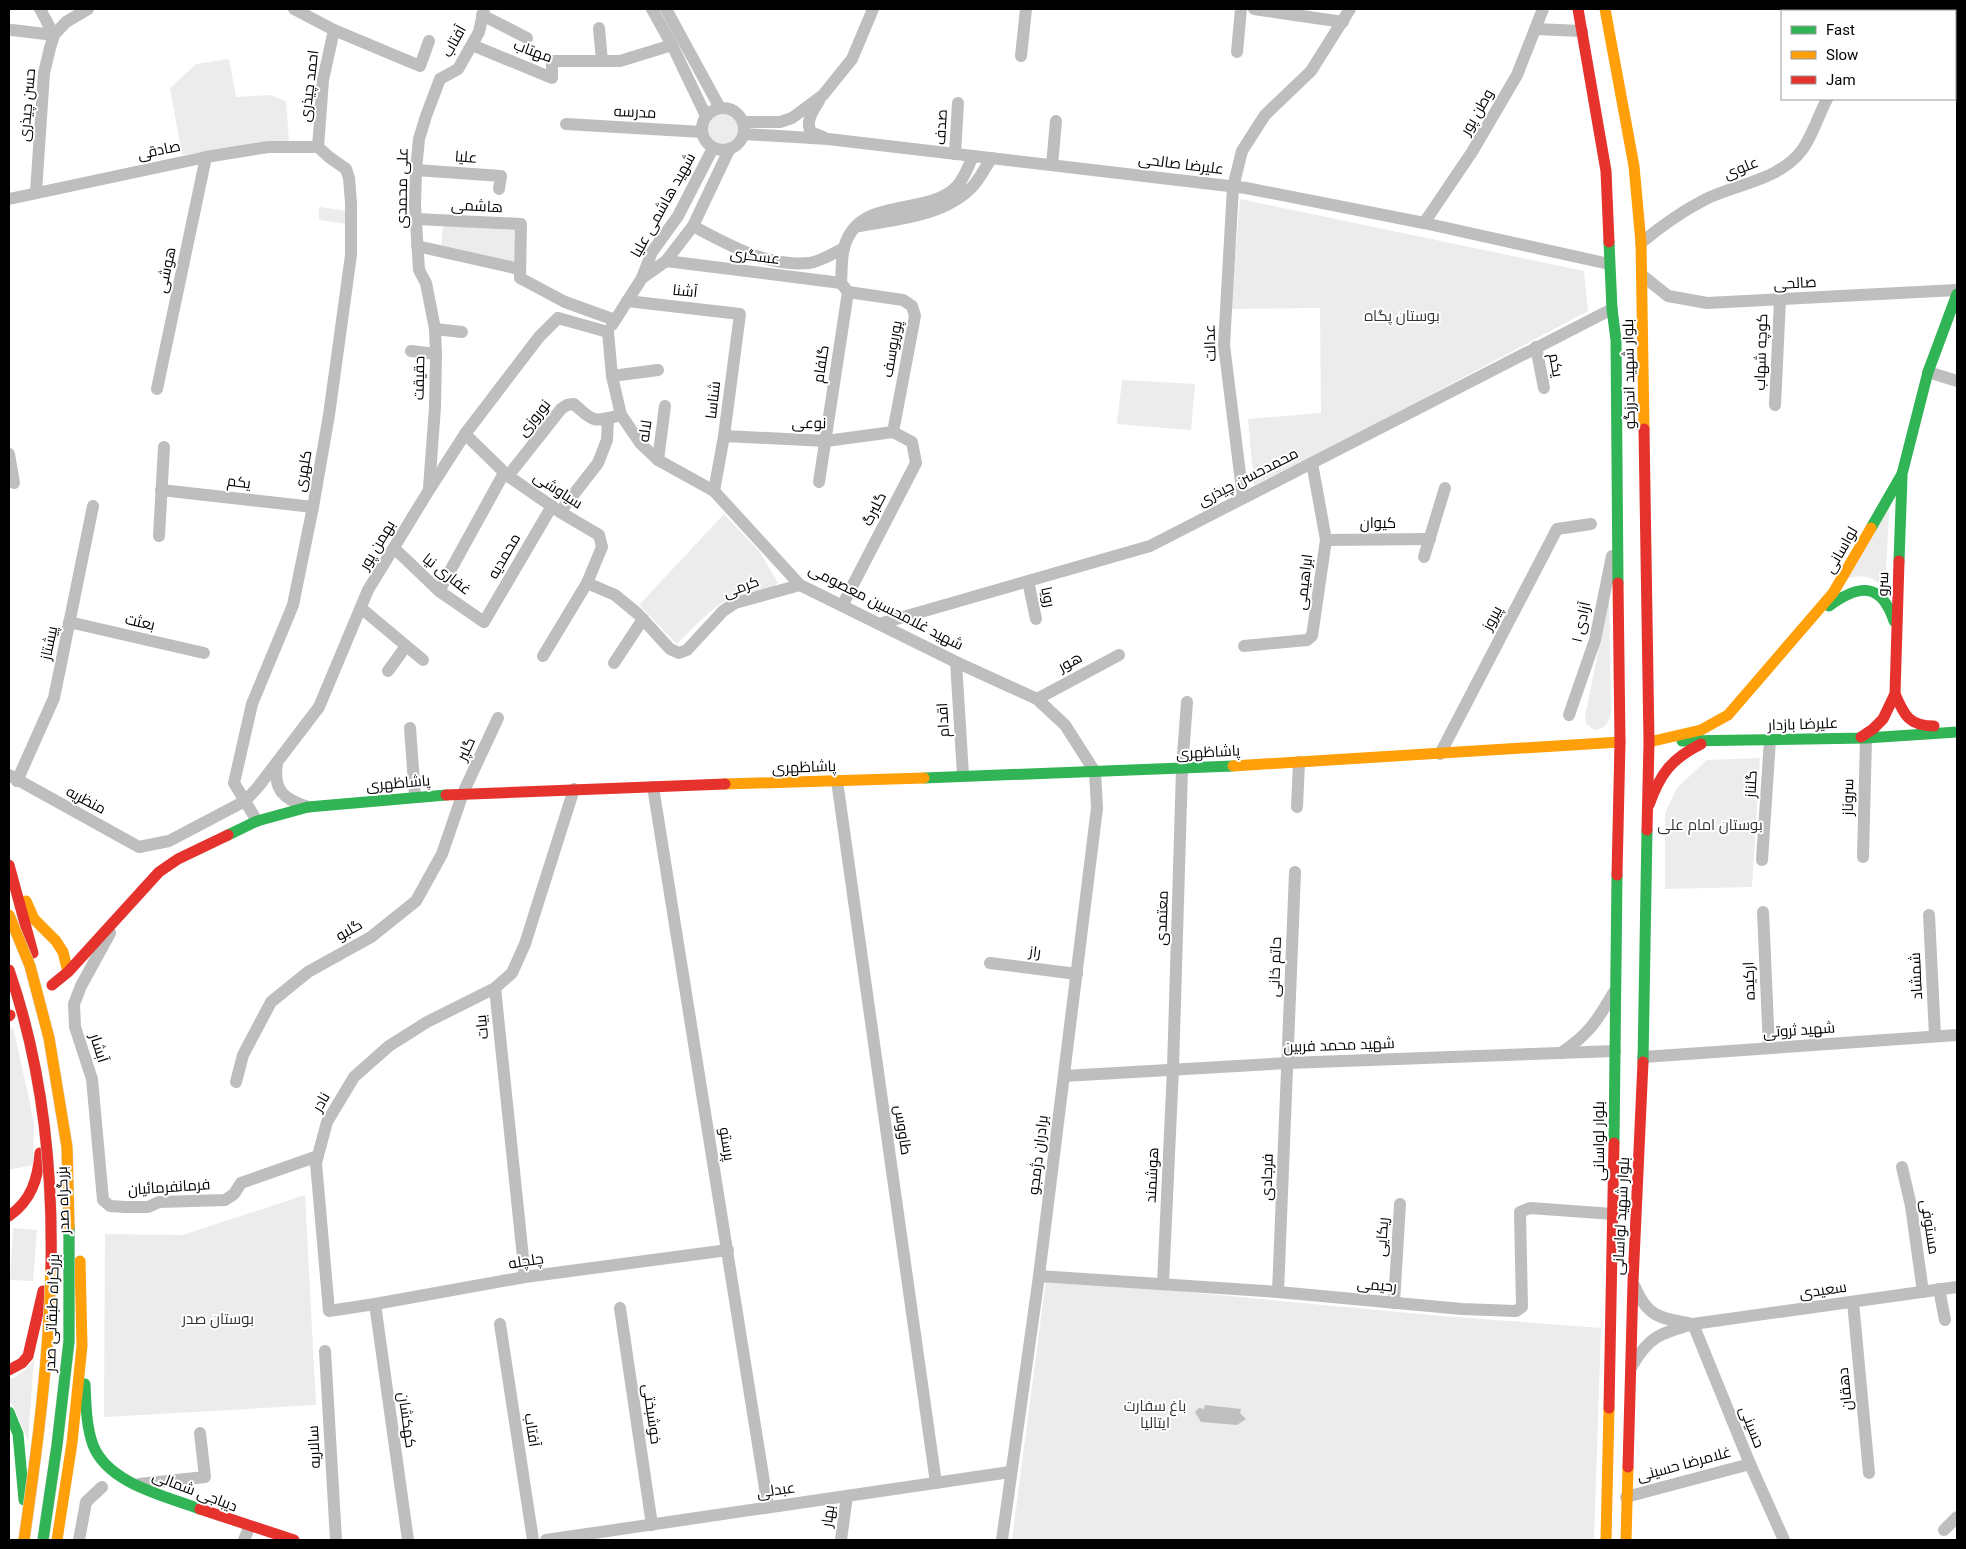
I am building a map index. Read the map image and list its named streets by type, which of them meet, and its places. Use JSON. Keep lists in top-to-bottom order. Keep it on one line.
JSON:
{"streets":{"main road":["بلوار شهید اندرزگو","لواسانی","سرو","علیرضا بازدار","پاشاظهری","بلوار لواسانی","بزرگراه صدر","بلوار شهید لواسانی","بزرگراه طبقاتی صدر","دیباجی شمالی"],"street":["آفتاب","مهتاب","احمد چیذری","حسن چیذری","مدرسه","وطن پور","صدف","صادقی","علیا","علیرضا صالحی","علوی","علی محمدی","شهید هاشمی علیا","هاشمی","عسگری","هوشی","صالحی","آشنا","عدالت","پوریوسف","کوچه شهاب","گلفام","یکم","حقیقت","شناسا","نوروزی","نوعی","لاله","کلهری","محمدحسن چیذری","سیاوشی","گلبرگ","کیوان","بهمن پور","محمدیه","غفاری نیا","ابراهیمی","کرمی","رویا","شهید غلامحسین معصومی","پیروز","بعثت","آزادی ۱","پیشتاز","هور","اقدام","گلپر","گلناز","سروناز","منظریه","معتمدی","گلبو","راز","حاتم خانی","شمشاد","ارکیده","بیات","شهید ثروتی","شهید محمد فربین","آبشار","نادر","طاووس","پرستو","برادران دژمجو","هوشمند","فرجادی","فرمانفرمائیان","مستوفی","ریکایی","چلچله","رحیمی","سعیدی","دهقان","خوشبختی","کهکشان","حسینی","سالاریه","غلامرضا حسینی","عبدلی","بهار"]},"crossings":[["آفتاب","مهتاب"],["آفتاب","علی محمدی"],["احمد چیذری","صادقی"],["احمد چیذری","کلهری"],["حسن چیذری","صادقی"],["مدرسه","علیرضا صالحی"],["مدرسه","شهید هاشمی علیا"],["وطن پور","علیرضا صالحی"],["صدف","علیرضا صالحی"],["صادقی","هوشی"],["صادقی","کلهری"],["علیا","علی محمدی"],["علیرضا صالحی","شهید هاشمی علیا"],["علیرضا صالحی","عدالت"],["علیرضا صالحی","بلوار شهید اندرزگو"],["علوی","بلوار شهید اندرزگو"],["علی محمدی","هاشمی"],["علی محمدی","حقیقت"],["شهید هاشمی علیا","عسگری"],["شهید هاشمی علیا","آشنا"],["شهید هاشمی علیا","شهید غلامحسین معصومی"],["عسگری","پوریوسف"],["عسگری","گلفام"],["صالحی","کوچه شهاب"],["صالحی","بلوار شهید اندرزگو"],["صالحی","لواسانی"],["آشنا","شناسا"],["عدالت","محمدحسن چیذری"],["پوریوسف","گلفام"],["پوریوسف","نوعی"],["پوریوسف","گلبرگ"],["گلفام","نوعی"],["یکم","کلهری"],["یکم","محمدحسن چیذری"],["بلوار شهید اندرزگو","محمدحسن چیذری"],["بلوار شهید اندرزگو","لواسانی"],["بلوار شهید اندرزگو","آزادی ۱"],["بلوار شهید اندرزگو","علیرضا بازدار"],["بلوار شهید اندرزگو","پاشاظهری"],["بلوار شهید اندرزگو","بلوار لواسانی"],["حقیقت","بهمن پور"],["شناسا","نوعی"],["شناسا","شهید غلامحسین معصومی"],["نوروزی","سیاوشی"],["نوروزی","محمدیه"],["نوروزی","غفاری نیا"],["نوروزی","شهید غلامحسین معصومی"],["نوعی","گلبرگ"],["لاله","شهید غلامحسین معصومی"],["کلهری","بهمن پور"],["کلهری","پاشاظهری"],["محمدحسن چیذری","ابراهیمی"],["محمدحسن چیذری","رویا"],["محمدحسن چیذری","شهید غلامحسین معصومی"],["سیاوشی","بهمن پور"],["سیاوشی","محمدیه"],["گلبرگ","شهید غلامحسین معصومی"],["کیوان","ابراهیمی"],["بهمن پور","غفاری نیا"],["بهمن پور","منظریه"],["لواسانی","سرو"],["لواسانی","علیرضا بازدار"],["لواسانی","پاشاظهری"],["لواسانی","بلوار لواسانی"],["محمدیه","غفاری نیا"],["محمدیه","شهید غلامحسین معصومی"],["کرمی","شهید غلامحسین معصومی"],["شهید غلامحسین معصومی","هور"],["شهید غلامحسین معصومی","اقدام"],["شهید غلامحسین معصومی","پاشاظهری"],["شهید غلامحسین معصومی","برادران دژمجو"],["پیروز","پاشاظهری"],["بعثت","پیشتاز"],["پیشتاز","منظریه"],["اقدام","پاشاظهری"],["علیرضا بازدار","پاشاظهری"],["علیرضا بازدار","گلناز"],["علیرضا بازدار","سروناز"],["علیرضا بازدار","بلوار لواسانی"],["گلپر","پاشاظهری"],["گلپر","گلبو"],["پاشاظهری","معتمدی"],["پاشاظهری","گلبو"],["پاشاظهری","آبشار"],["پاشاظهری","طاووس"],["پاشاظهری","بلوار لواسانی"],["پاشاظهری","پرستو"],["پاشاظهری","برادران دژمجو"],["معتمدی","شهید محمد فربین"],["معتمدی","هوشمند"],["راز","برادران دژمجو"],["حاتم خانی","شهید محمد فربین"],["حاتم خانی","فرجادی"],["شمشاد","شهید ثروتی"],["ارکیده","شهید ثروتی"],["بیات","نادر"],["بیات","چلچله"],["شهید ثروتی","بلوار شهید لواسانی"],["شهید محمد فربین","بلوار لواسانی"],["شهید محمد فربین","برادران دژمجو"],["شهید محمد فربین","هوشمند"],["شهید محمد فربین","فرجادی"],["آبشار","فرمانفرمائیان"],["نادر","فرمانفرمائیان"],["نادر","چلچله"],["طاووس","عبدلی"],["بلوار لواسانی","رحیمی"],["پرستو","چلچله"],["پرستو","عبدلی"],["برادران دژمجو","رحیمی"],["برادران دژمجو","عبدلی"],["هوشمند","رحیمی"],["فرجادی","رحیمی"],["بزرگراه صدر","بزرگراه طبقاتی صدر"],["بزرگراه صدر","دیباجی شمالی"],["بلوار شهید لواسانی","سعیدی"],["بلوار شهید لواسانی","غلامرضا حسینی"],["مستوفی","سعیدی"],["ریکایی","رحیمی"],["چلچله","کهکشان"],["سعیدی","دهقان"],["سعیدی","حسینی"],["خوشبختی","عبدلی"],["حسینی","غلامرضا حسینی"],["عبدلی","بهار"]],"parks":["بوستان پگاه","بوستان امام علی","بوستان صدر","باغ سفارت ایتالیا"],"legend":["Fast","Slow","Jam"]}
